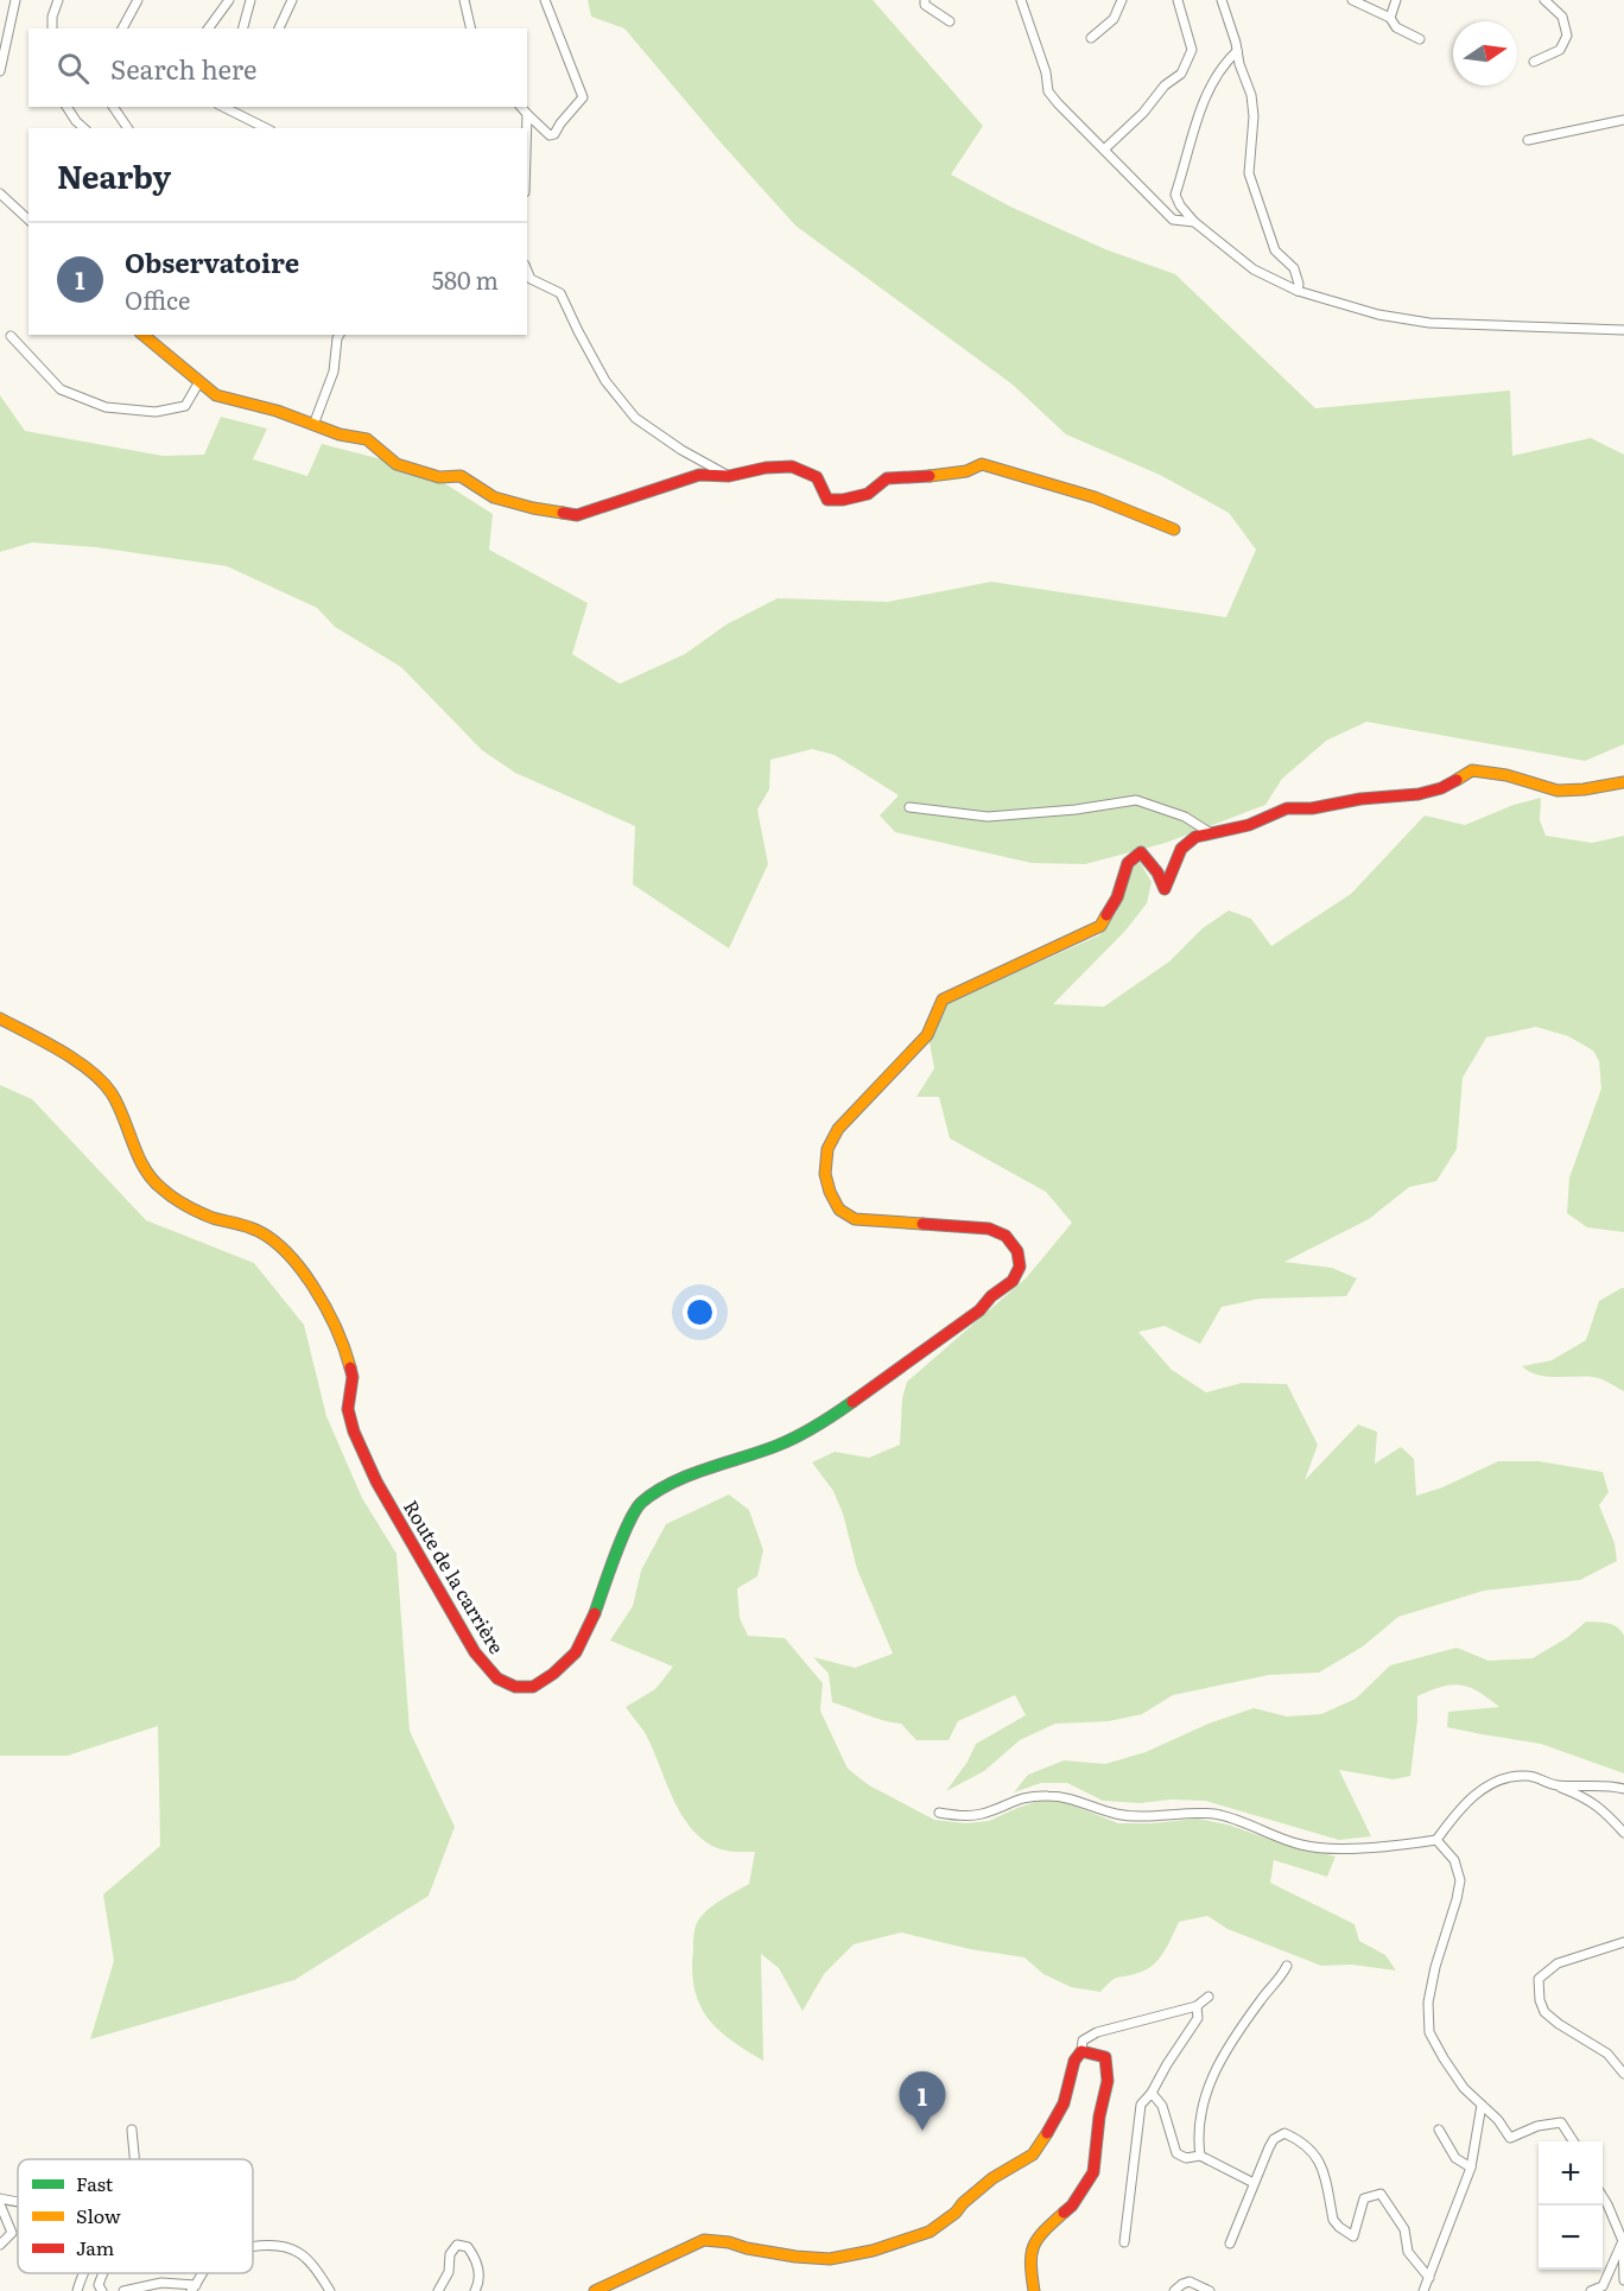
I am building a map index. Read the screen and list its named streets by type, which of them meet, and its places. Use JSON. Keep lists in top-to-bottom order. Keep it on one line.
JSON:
{"streets":{"street":["Route de la carrière"]},"legend":["Fast","Slow","Jam"],"north":"right","page":{"search":"Search here","heading":"Nearby","list":[{"mark":"1","name":"Observatoire","note":"Office","value":"580 m"}],"pins":"1","map_buttons":["+","−"]}}
